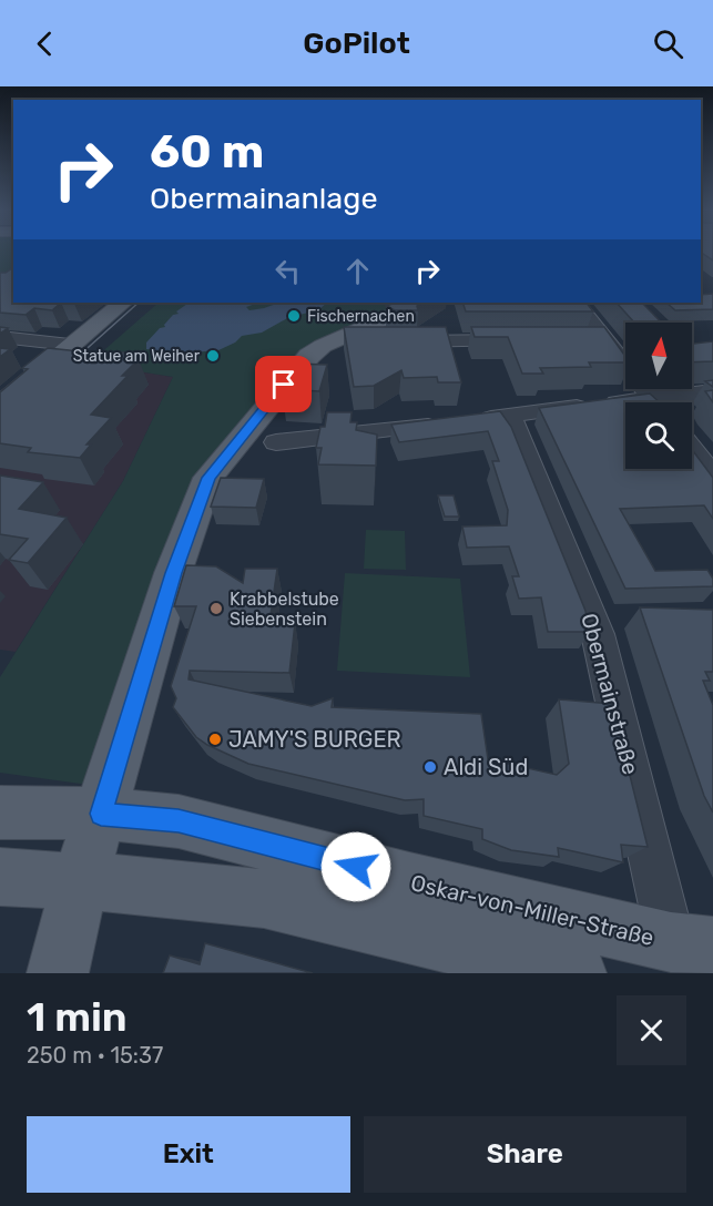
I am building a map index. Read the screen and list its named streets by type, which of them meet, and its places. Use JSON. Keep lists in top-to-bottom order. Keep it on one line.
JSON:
{"streets":{"main road":["Oskar-von-Miller-Straße"],"street":["Obermainstraße"]},"crossings":[["Obermainstraße","Oskar-von-Miller-Straße"]],"places":["Fischernachen","Statue am Weiher","Krabbelstube Siebenstein","JAMY'S BURGER","Aldi Süd"],"north":"top","page":{"header":"GoPilot","turn":["60 m","Obermainanlage"],"heading":["1 min","250 m · 15:37"],"buttons":["Exit","Share"]}}
